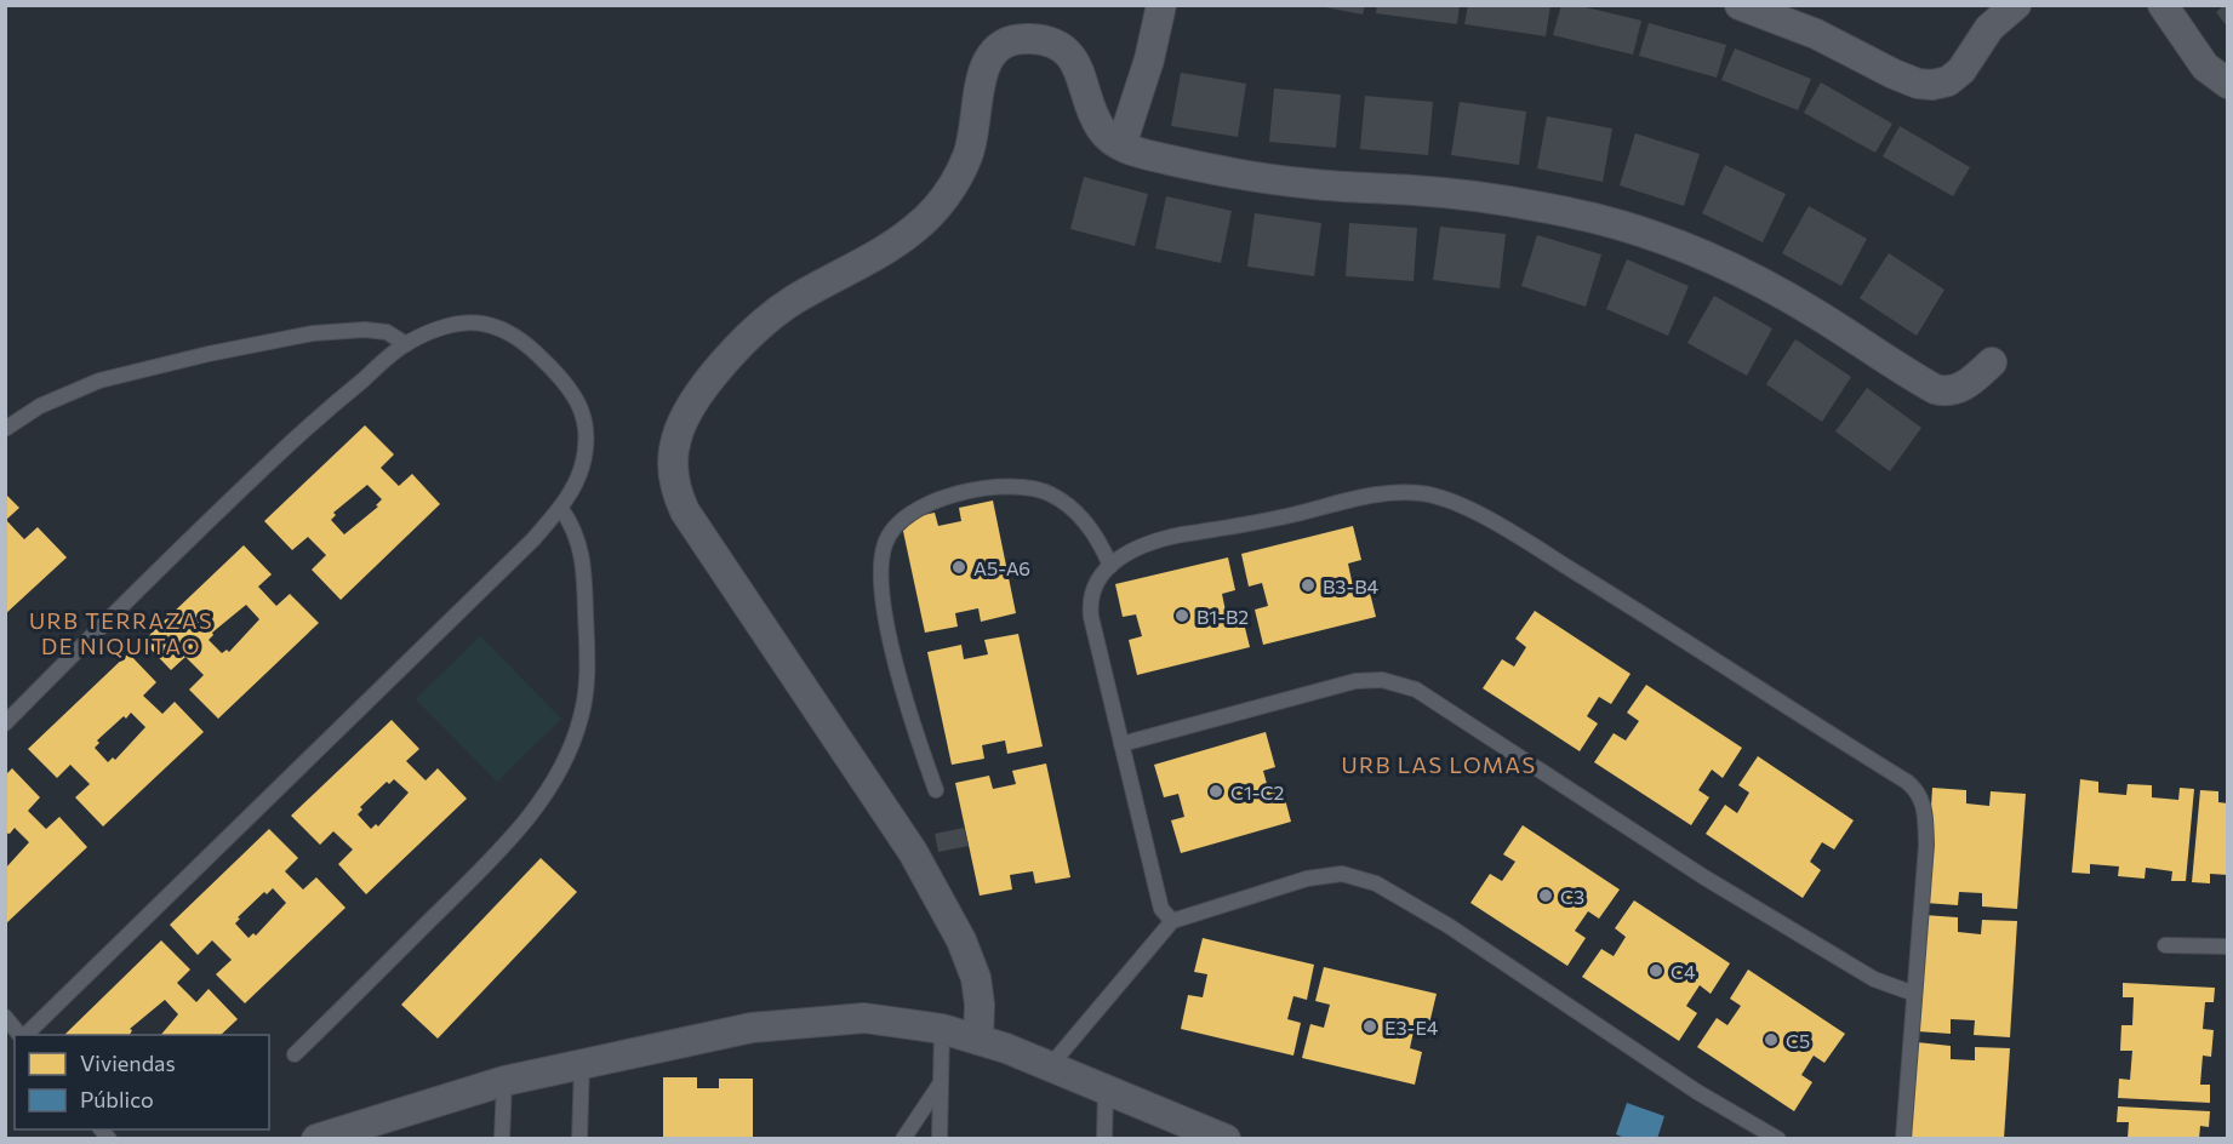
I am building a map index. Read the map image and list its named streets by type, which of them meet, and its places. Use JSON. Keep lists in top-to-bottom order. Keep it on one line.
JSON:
{"districts":["URB TERRAZAS DE NIQUITAO","URB LAS LOMAS"],"places":["A5-A6","B3-B4","B1-B2","C1-C2","C3","C4","E3-E4","C5"],"legend":["Viviendas","Público"]}
